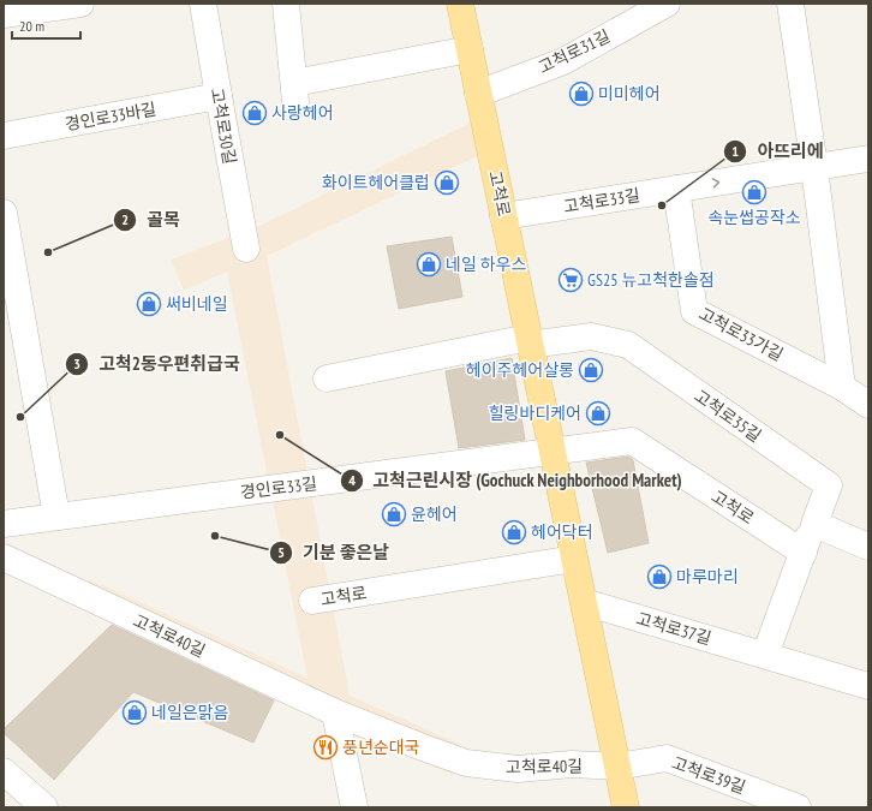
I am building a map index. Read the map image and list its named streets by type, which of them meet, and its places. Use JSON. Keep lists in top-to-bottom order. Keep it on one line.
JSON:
{"streets":{"main road":["고척로"],"street":["고척로31길","경인로33바길","고척로30길","고척로33길","고척로33가길","고척로35길","경인로33길","고척로37길","고척로40길","고척로39길"]},"crossings":[["고척로31길","고척로"],["경인로33바길","고척로30길"],["고척로","고척로33길"],["고척로","고척로35길"],["고척로","경인로33길"],["고척로","고척로37길"],["고척로","고척로40길"],["고척로","고척로39길"],["고척로33길","고척로33가길"],["고척로40길","고척로39길"]],"one_way":["고척로33길"],"places":{"shop":["미미헤어","사랑헤어","화이트헤어클럽","속눈썹공작소","네일 하우스","써비네일","헤이주헤어살롱","힐링바디케어","윤헤어","헤어닥터","마루마리","네일은맑음"],"other":["아뜨리에","골목","고척2동우편취급국","고척근린시장 (Gochuck Neighborhood Market)","기분 좋은날"],"supermarket":["GS25 뉴고척한솔점"],"restaurant":["풍년순대국"]},"scale_bar":"20 m"}
